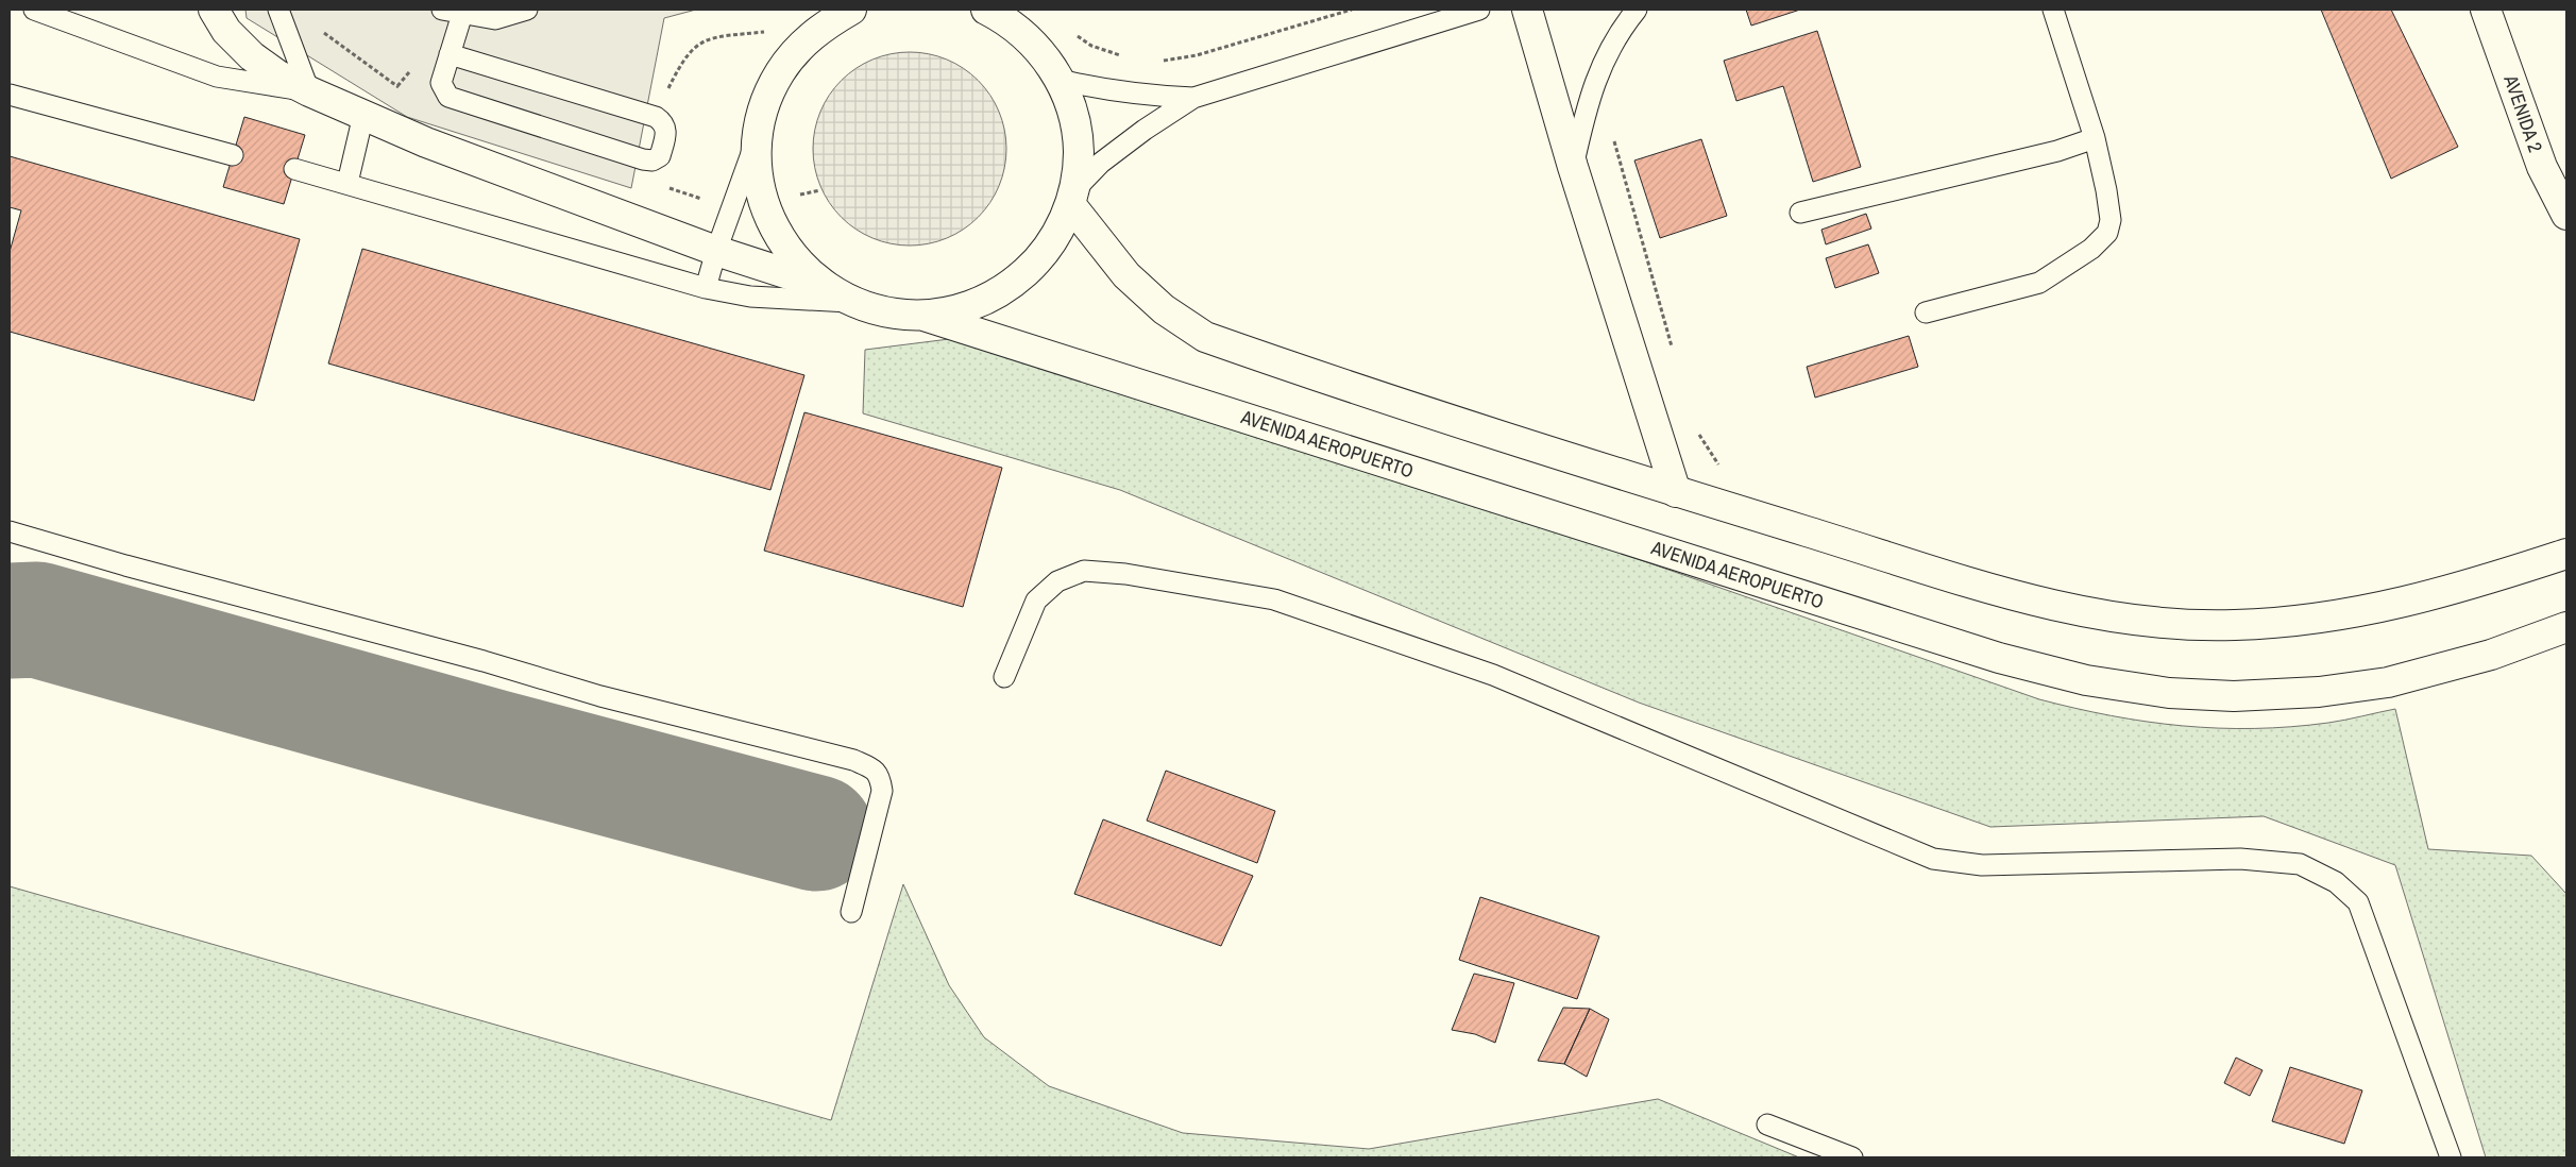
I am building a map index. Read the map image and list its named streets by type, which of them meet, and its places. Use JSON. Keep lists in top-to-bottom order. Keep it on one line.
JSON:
{"streets":{"main road":["AVENIDA 2","AVENIDA AEROPUERTO"]}}
